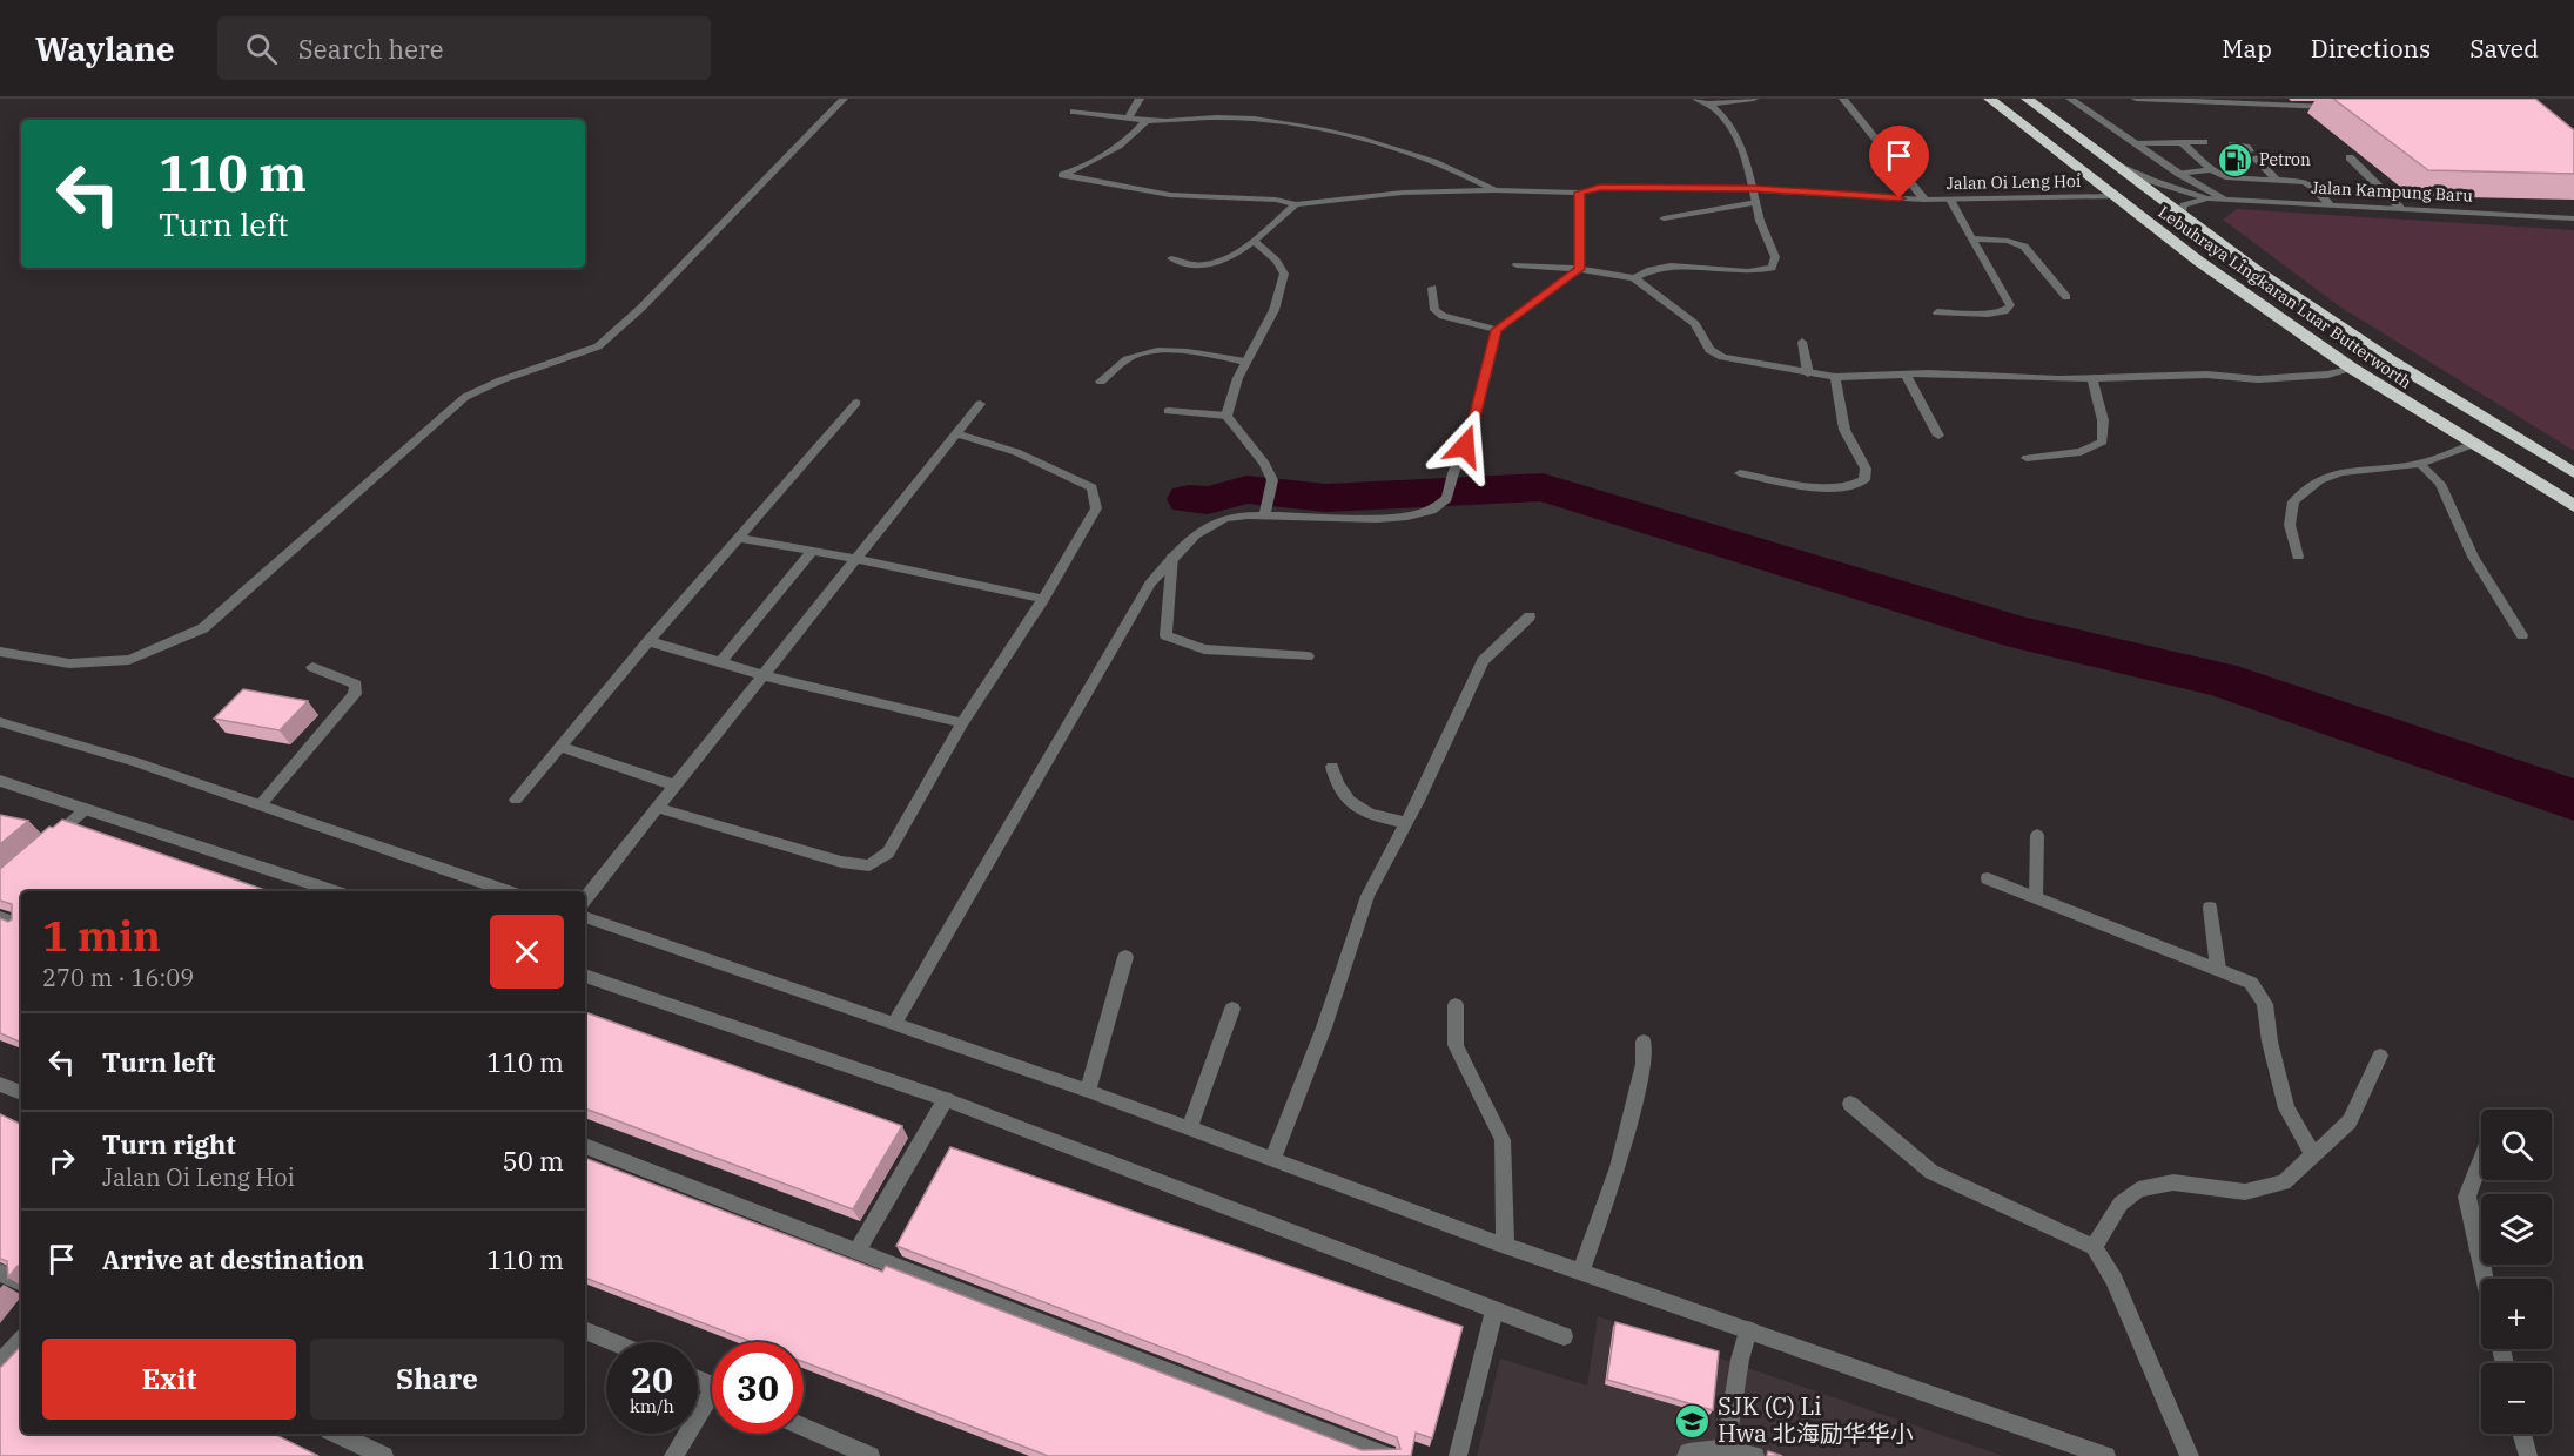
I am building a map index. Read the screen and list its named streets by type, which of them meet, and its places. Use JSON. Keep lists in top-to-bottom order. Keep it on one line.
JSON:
{"streets":{"highway":["Lebuhraya Lingkaran Luar Butterworth"],"street":["Jalan Oi Leng Hoi","Jalan Kampung Baru"]},"crossings":[["Jalan Oi Leng Hoi","Lebuhraya Lingkaran Luar Butterworth"],["Jalan Kampung Baru","Lebuhraya Lingkaran Luar Butterworth"]],"places":{"fuel station":["Petron"],"school or university":["SJK (C) Li Hwa 北海励华华小"]},"page":{"header":"Waylane","search":"Search here","nav":["Map","Directions","Saved"],"turn":["110 m","Turn left"],"heading":["1 min","270 m · 16:09"],"list":[{"name":"Turn left","value":"110 m"},{"name":"Turn right","note":"Jalan Oi Leng Hoi","value":"50 m"},{"name":"Arrive at destination","value":"110 m"}],"map_buttons":["+","−"],"buttons":["Exit","Share"],"speed":"20 km/h","limit":"30"}}
